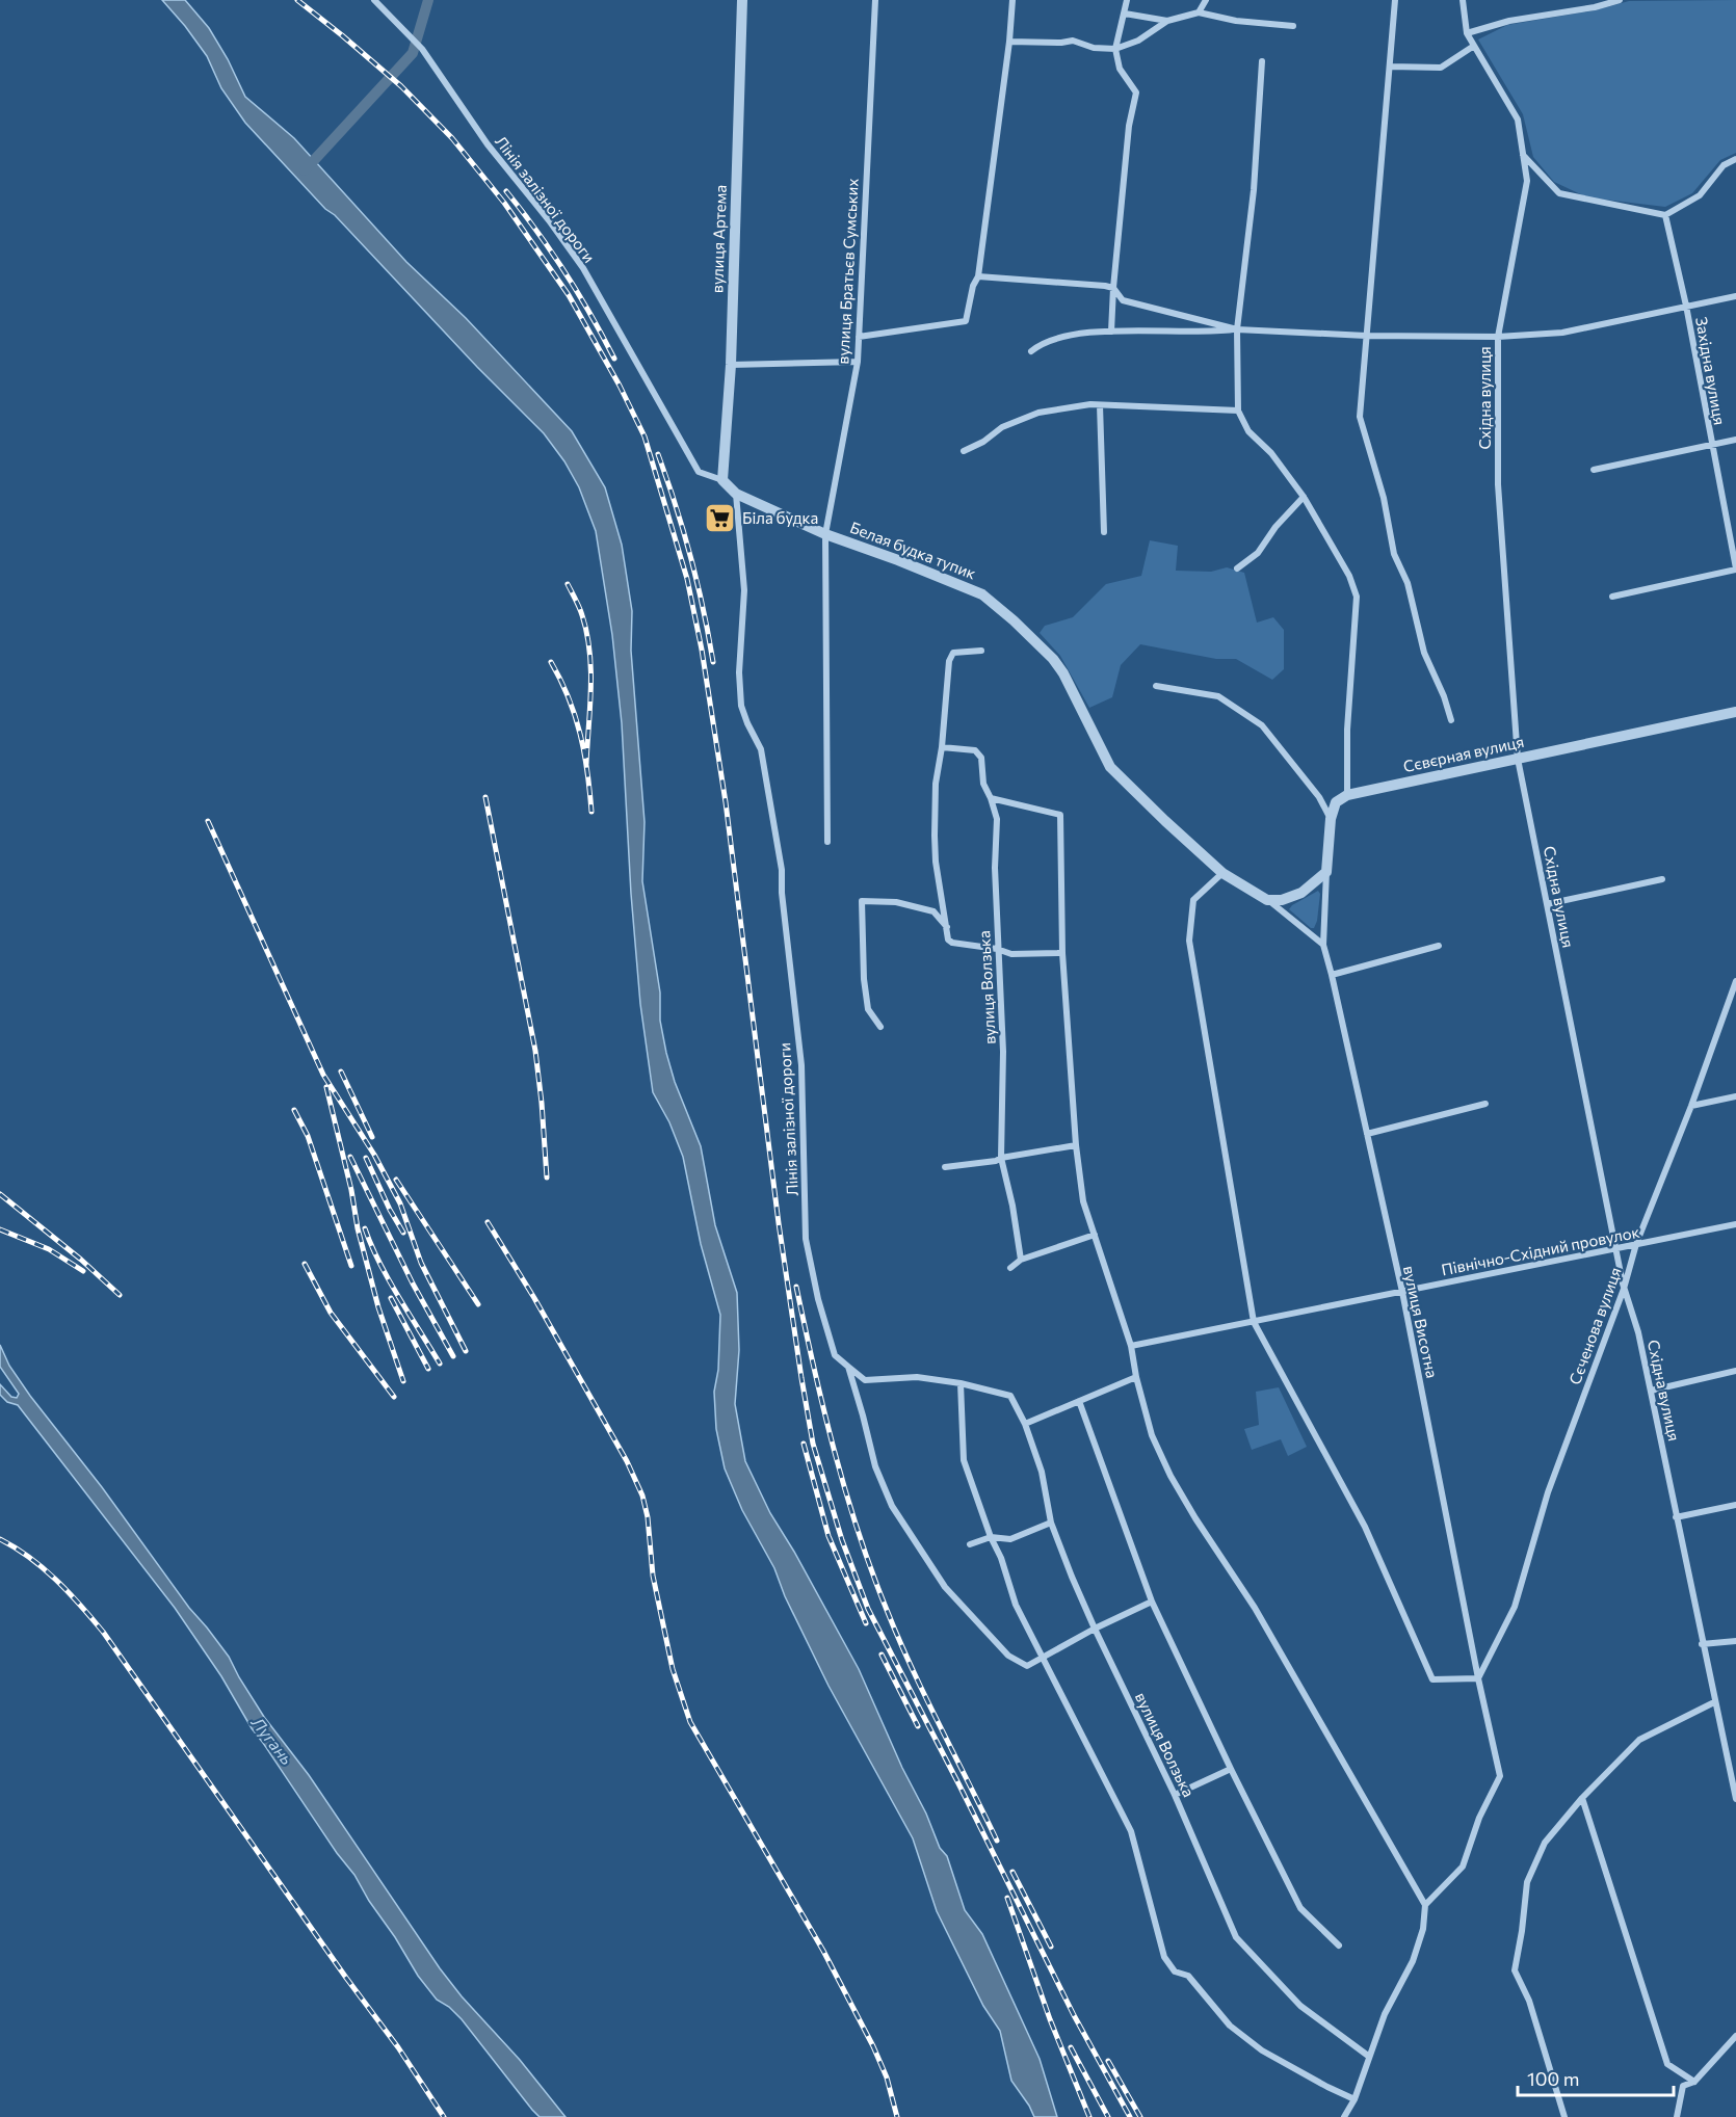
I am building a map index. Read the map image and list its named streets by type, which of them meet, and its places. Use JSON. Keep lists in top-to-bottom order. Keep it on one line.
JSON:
{"streets":{"street":["Лінія залізної дороги","вулиця Артема","вулиця Братьєв Сумських","Західна вулиця","Східна вулиця","Белая будка тупик","Сєвєрная вулиця","вулиця Волзька","Північно-Східний провулок","вулиця Висотна","Сєченова вулиця"]},"crossings":[["Лінія залізної дороги","вулиця Артема"],["Лінія залізної дороги","Белая будка тупик"],["вулиця Артема","Белая будка тупик"],["вулиця Братьєв Сумських","Белая будка тупик"],["Східна вулиця","Сєвєрная вулиця"],["Східна вулиця","Північно-Східний провулок"],["Східна вулиця","Сєченова вулиця"],["Північно-Східний провулок","вулиця Висотна"],["Північно-Східний провулок","Сєченова вулиця"],["вулиця Висотна","Сєченова вулиця"]],"water":["Лугань"],"places":{"supermarket":["Біла будка"]},"scale_bar":"100 m"}
